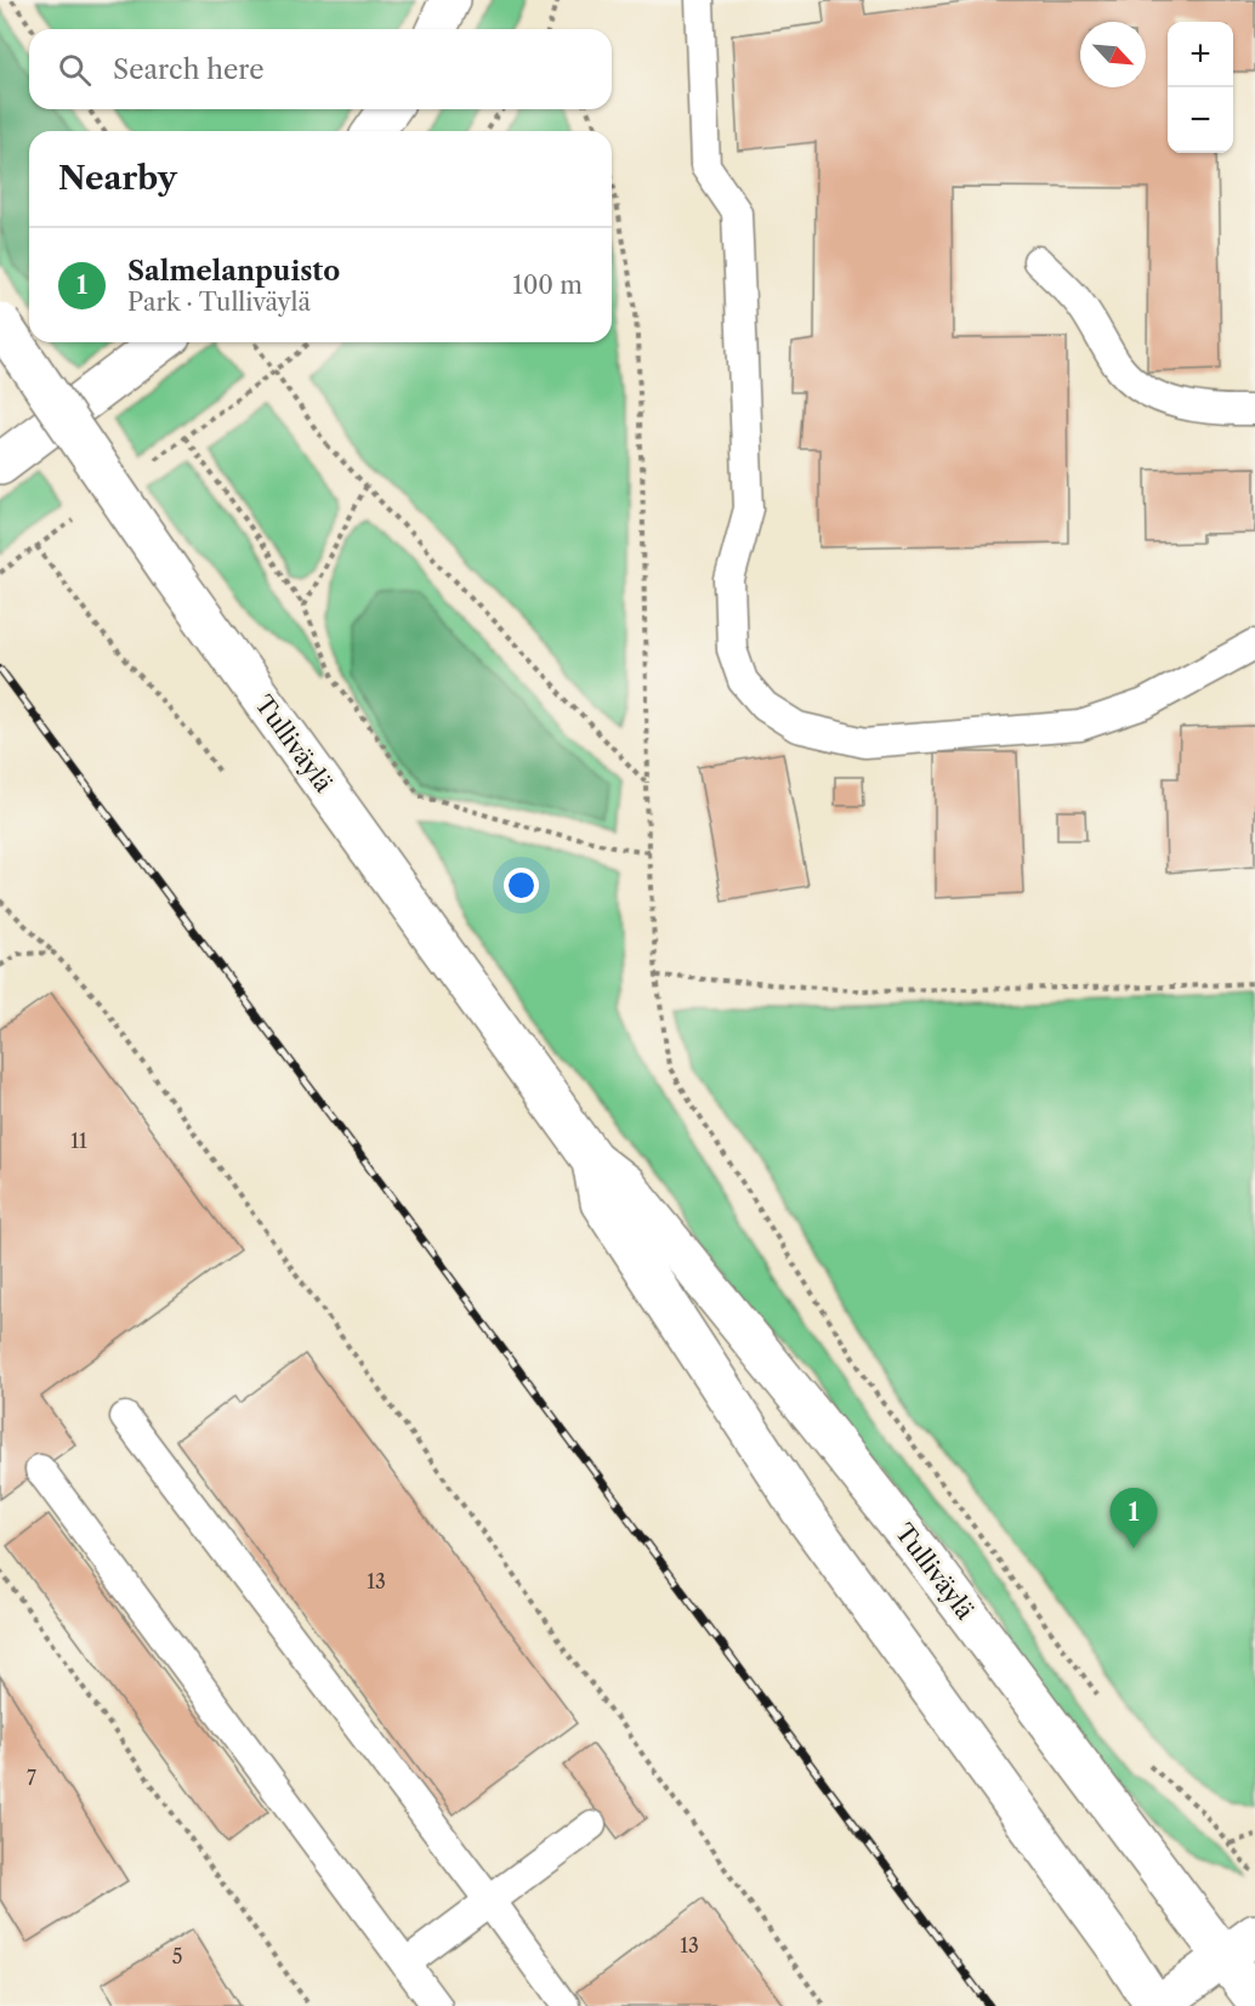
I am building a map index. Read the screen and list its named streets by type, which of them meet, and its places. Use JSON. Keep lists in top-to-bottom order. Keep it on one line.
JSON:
{"streets":{"main road":["Tulliväylä"]},"house_numbers":["11","13","7","13","5"],"north":"bottom right","page":{"map_buttons":["+","−"],"search":"Search here","heading":"Nearby","list":[{"mark":"1","name":"Salmelanpuisto","note":"Park · Tulliväylä","value":"100 m"}],"pins":"1"}}
